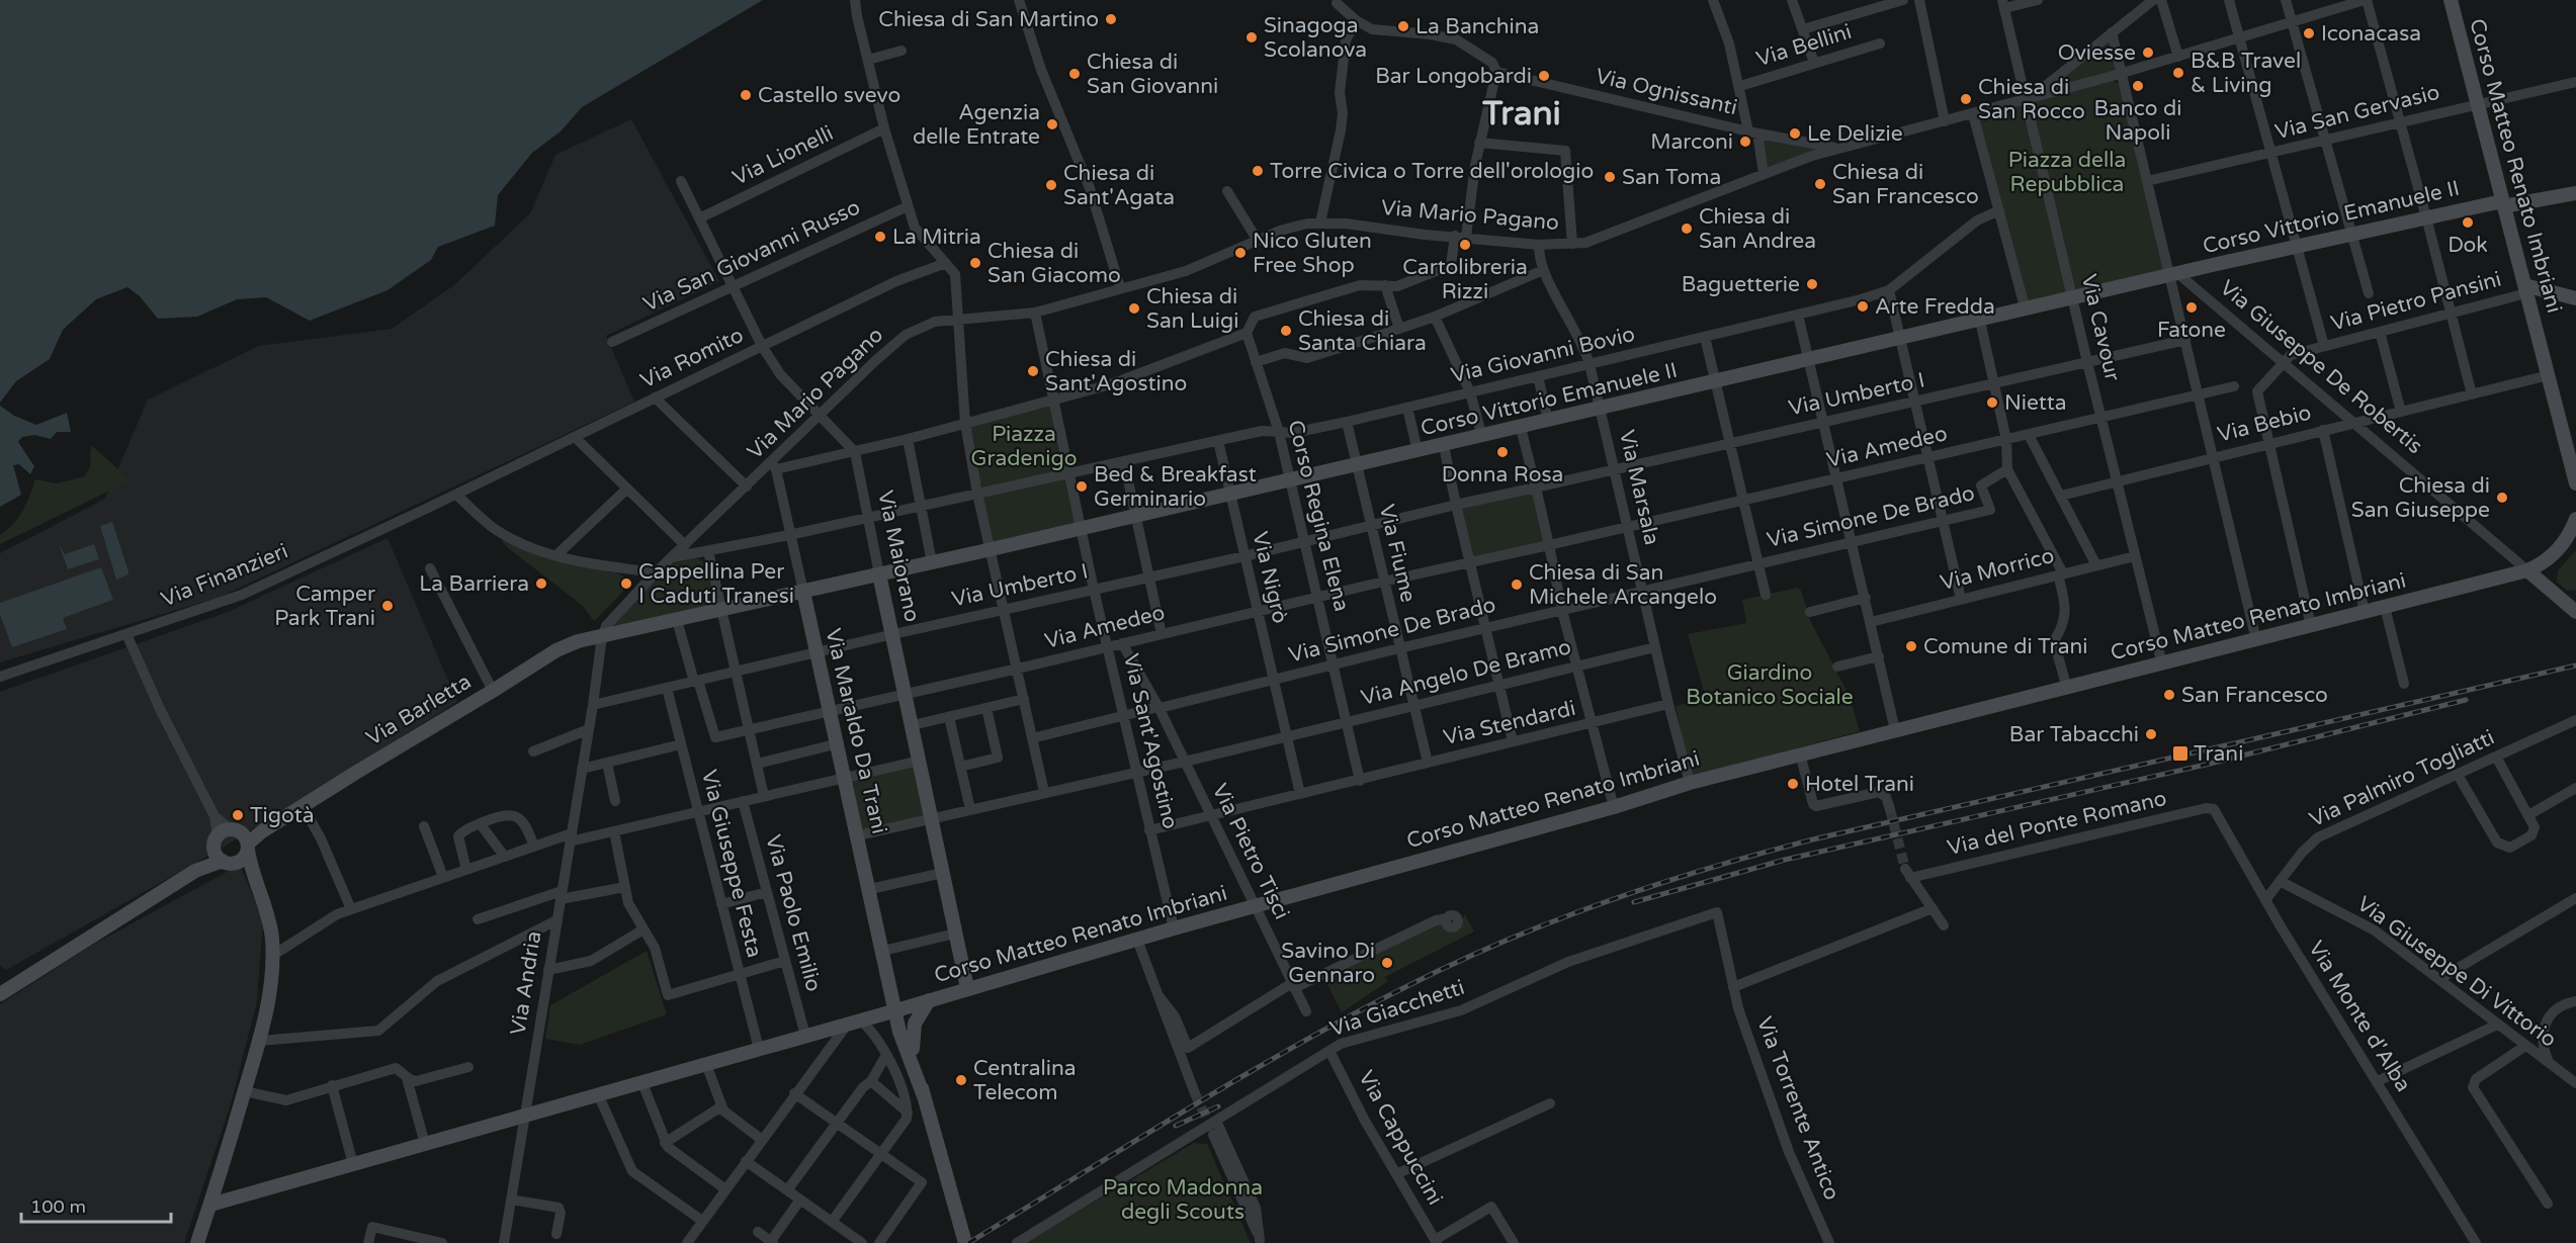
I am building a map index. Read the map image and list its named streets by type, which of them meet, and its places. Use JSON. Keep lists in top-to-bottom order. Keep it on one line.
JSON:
{"streets":{"street":["Via Bellini","Via Ognissanti","Via San Gervasio","Via Lionelli","Corso Matteo Renato Imbriani","Via Mario Pagano","Corso Vittorio Emanuele II","Via San Giovanni Russo","Via Pietro Pansini","Via Cavour","Via Giovanni Bovio","Via Romito","Via Giuseppe De Robertis","Via Umberto I","Via Bebio","Via Amedeo","Via Marsala","Corso Regina Elena","Via Simone De Brado","Via Fiume","Via Maiorano","Via Morrico","Via Finanzieri","Via Nigrò","Via Angelo De Bramo","Via Barletta","Via Stendardi","Via Maraldo Da Trani","Via Sant'Agostino","Via Palmiro Togliatti","Via del Ponte Romano","Via Pietro Tisci","Via Giuseppe Festa","Via Paolo Emilio","Via Giuseppe Di Vittorio","Via Andria","Via Giacchetti","Via Monte d'Alba","Via Torrente Antico","Via Cappuccini"]},"crossings":[["Via Ognissanti","Via Mario Pagano"],["Via San Gervasio","Corso Matteo Renato Imbriani"],["Corso Matteo Renato Imbriani","Corso Vittorio Emanuele II"],["Corso Matteo Renato Imbriani","Via Pietro Pansini"],["Corso Matteo Renato Imbriani","Via Cavour"],["Corso Matteo Renato Imbriani","Via Giuseppe De Robertis"],["Corso Matteo Renato Imbriani","Via Bebio"],["Corso Matteo Renato Imbriani","Via Marsala"],["Corso Matteo Renato Imbriani","Via Maiorano"],["Corso Matteo Renato Imbriani","Via Maraldo Da Trani"],["Corso Matteo Renato Imbriani","Via Sant'Agostino"],["Corso Matteo Renato Imbriani","Via Pietro Tisci"],["Corso Matteo Renato Imbriani","Via Giuseppe Festa"],["Corso Matteo Renato Imbriani","Via Paolo Emilio"],["Corso Matteo Renato Imbriani","Via Andria"],["Via Mario Pagano","Via Marsala"],["Via Mario Pagano","Via Barletta"],["Via Mario Pagano","Via Maraldo Da Trani"],["Via Mario Pagano","Via Andria"],["Corso Vittorio Emanuele II","Via Giuseppe De Robertis"],["Corso Vittorio Emanuele II","Via Marsala"],["Corso Vittorio Emanuele II","Corso Regina Elena"],["Corso Vittorio Emanuele II","Via Fiume"],["Corso Vittorio Emanuele II","Via Nigrò"],["Corso Vittorio Emanuele II","Via Sant'Agostino"],["Via Pietro Pansini","Via Giuseppe De Robertis"],["Via Cavour","Via Umberto I"],["Via Cavour","Via Bebio"],["Via Cavour","Via Amedeo"],["Via Cavour","Via Morrico"],["Via Giovanni Bovio","Via Marsala"],["Via Giovanni Bovio","Corso Regina Elena"],["Via Giovanni Bovio","Via Fiume"],["Via Giovanni Bovio","Via Nigrò"],["Via Romito","Via Finanzieri"],["Via Giuseppe De Robertis","Via Bebio"],["Via Umberto I","Via Amedeo"],["Via Umberto I","Via Marsala"],["Via Umberto I","Corso Regina Elena"],["Via Umberto I","Via Fiume"],["Via Umberto I","Via Maiorano"],["Via Umberto I","Via Nigrò"],["Via Umberto I","Via Maraldo Da Trani"],["Via Umberto I","Via Sant'Agostino"],["Via Umberto I","Via Giuseppe Festa"],["Via Umberto I","Via Andria"],["Via Amedeo","Via Marsala"],["Via Amedeo","Corso Regina Elena"],["Via Amedeo","Via Fiume"],["Via Amedeo","Via Maiorano"],["Via Amedeo","Via Nigrò"],["Via Amedeo","Via Maraldo Da Trani"],["Via Amedeo","Via Sant'Agostino"],["Via Amedeo","Via Pietro Tisci"],["Via Marsala","Via Simone De Brado"],["Via Marsala","Via Angelo De Bramo"],["Via Marsala","Via Stendardi"],["Corso Regina Elena","Via Simone De Brado"],["Corso Regina Elena","Via Angelo De Bramo"],["Corso Regina Elena","Via Stendardi"],["Via Simone De Brado","Via Fiume"],["Via Simone De Brado","Via Nigrò"],["Via Simone De Brado","Via Sant'Agostino"],["Via Simone De Brado","Via Pietro Tisci"],["Via Fiume","Via Angelo De Bramo"],["Via Fiume","Via Stendardi"],["Via Maiorano","Via Angelo De Bramo"],["Via Maiorano","Via Barletta"],["Via Nigrò","Via Angelo De Bramo"],["Via Nigrò","Via Stendardi"],["Via Angelo De Bramo","Via Maraldo Da Trani"],["Via Angelo De Bramo","Via Sant'Agostino"],["Via Angelo De Bramo","Via Pietro Tisci"],["Via Barletta","Via Maraldo Da Trani"],["Via Barletta","Via Andria"],["Via Stendardi","Via Sant'Agostino"],["Via Stendardi","Via Pietro Tisci"],["Via Palmiro Togliatti","Via Giuseppe Di Vittorio"],["Via Palmiro Togliatti","Via Monte d'Alba"],["Via del Ponte Romano","Via Monte d'Alba"],["Via Giacchetti","Via Torrente Antico"],["Via Giacchetti","Via Cappuccini"]],"districts":["Trani"],"parks":["Piazza della Repubblica","Piazza Gradenigo","Giardino Botanico Sociale","Parco Madonna degli Scouts"],"places":{"other":["Chiesa di San Martino","La Banchina","Iconacasa","Sinagoga Scolanova","Oviesse","B&B Travel & Living","Chiesa di San Giovanni","Bar Longobardi","Banco di Napoli","Castello svevo","Chiesa di San Rocco","Agenzia delle Entrate","Le Delizie","Marconi","Torre Civica o Torre dell'orologio","San Toma","Chiesa di San Francesco","Chiesa di Sant'Agata","Dok","Chiesa di San Andrea","La Mitria","Cartolibreria Rizzi","Nico Gluten Free Shop","Chiesa di San Giacomo","Baguetterie","Arte Fredda","Fatone","Chiesa di San Luigi","Chiesa di Santa Chiara","Chiesa di Sant'Agostino","Nietta","Donna Rosa","Bed & Breakfast Germinario","Chiesa di San Giuseppe","La Barriera","Cappellina Per I Caduti Tranesi","Chiesa di San Michele Arcangelo","Camper Park Trani","Comune di Trani","San Francesco","Bar Tabacchi","Hotel Trani","Tigotà","Savino Di Gennaro","Centralina Telecom"],"transit":["Trani"]},"scale_bar":"100 m"}
